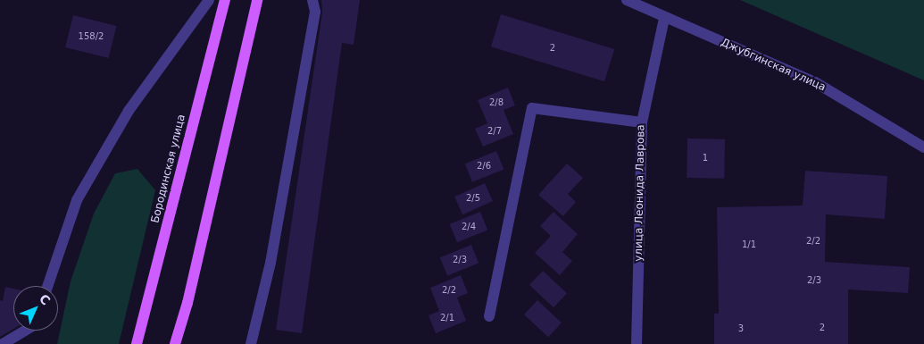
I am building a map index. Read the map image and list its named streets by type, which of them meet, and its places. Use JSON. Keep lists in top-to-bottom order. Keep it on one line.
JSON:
{"streets":{"main road":["Бородинская улица"],"street":["Джубгинская улица","улица Леонида Лаврова"]},"crossings":[["Джубгинская улица","улица Леонида Лаврова"]],"house_numbers":["158/2","2","2/8","2/7","1","2/6","2/5","2/4","2/2","1/1","2/3","2/3","2/2","2/1","2","3"],"north":"top right"}
